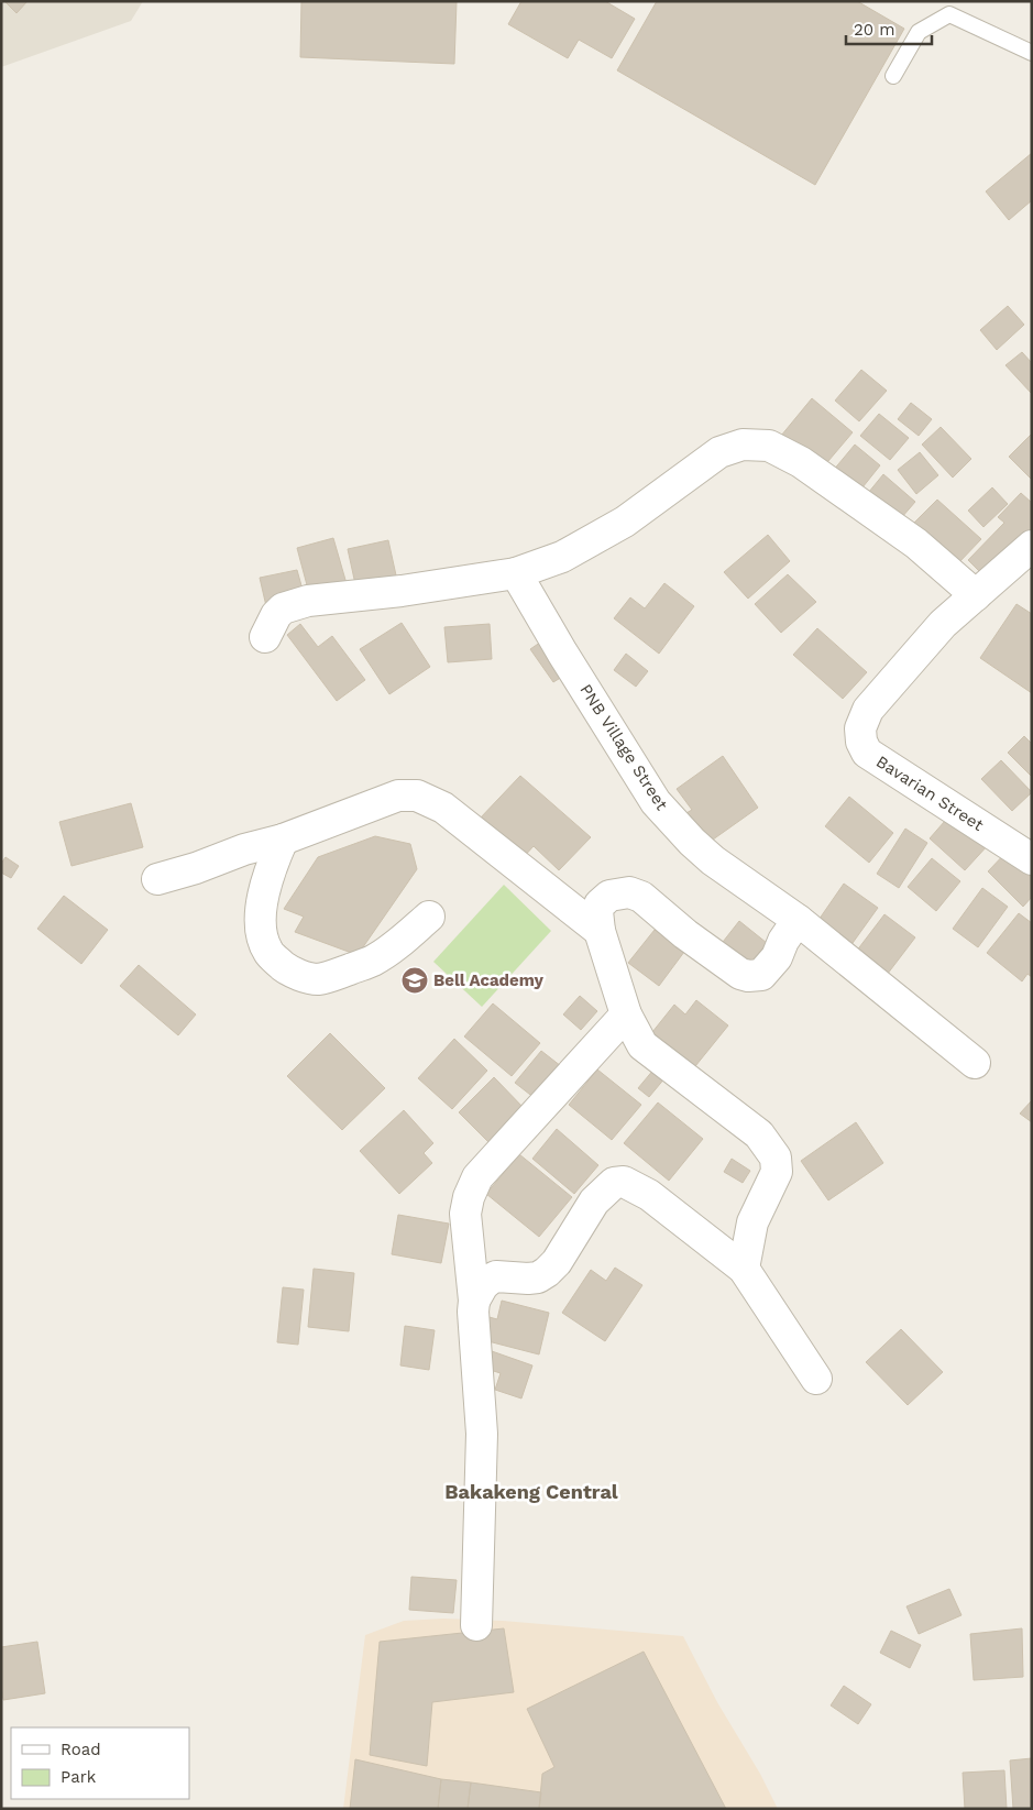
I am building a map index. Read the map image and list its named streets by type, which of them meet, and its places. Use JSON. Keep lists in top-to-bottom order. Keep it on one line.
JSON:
{"streets":{"street":["PNB Village Street","Bavarian Street"]},"districts":["Bakakeng Central"],"places":{"school or university":["Bell Academy"]},"legend":["Road","Park"],"scale_bar":"20 m"}
